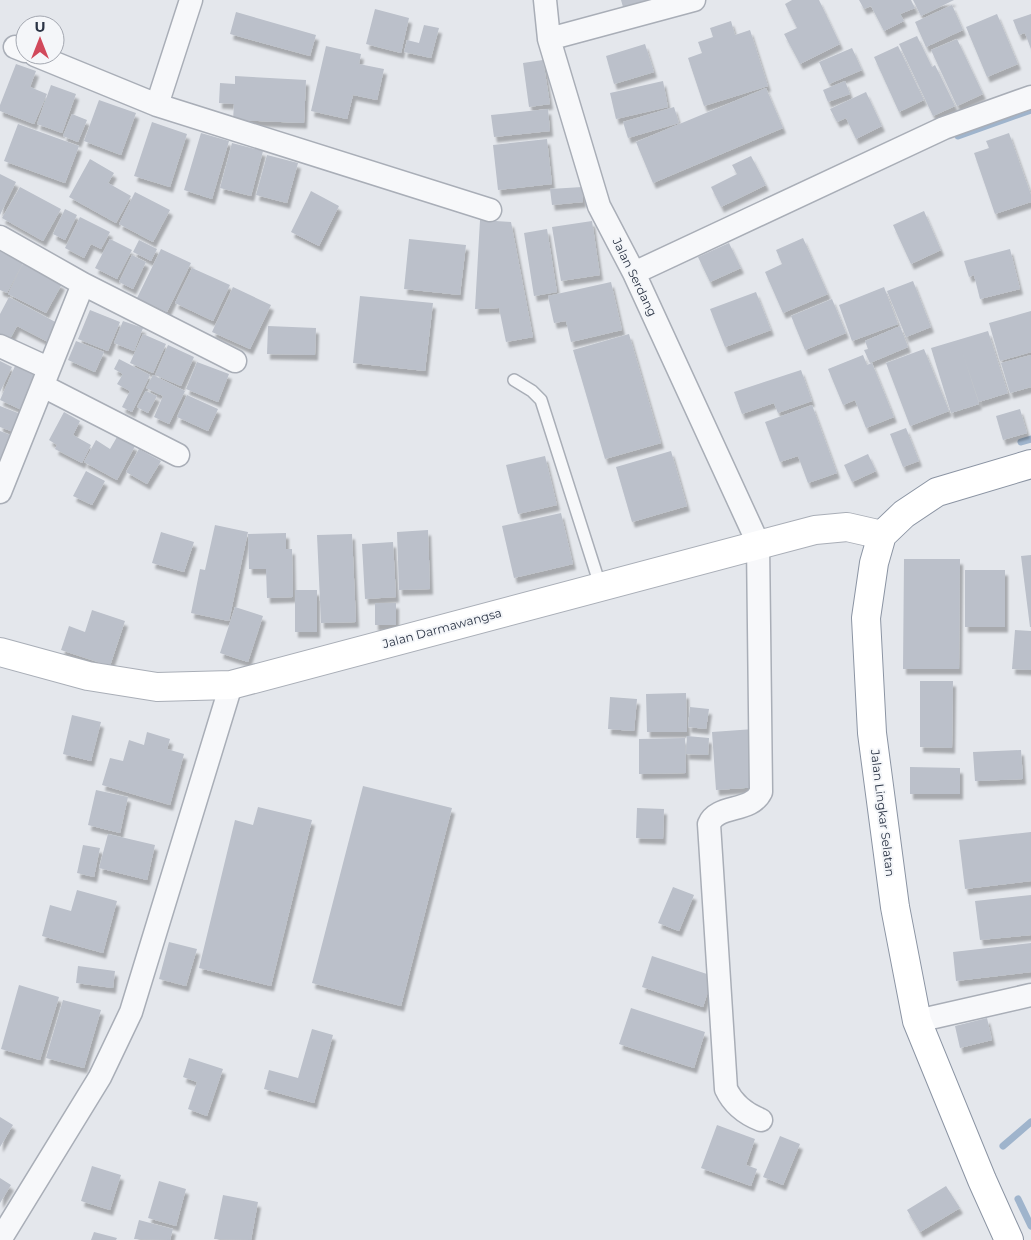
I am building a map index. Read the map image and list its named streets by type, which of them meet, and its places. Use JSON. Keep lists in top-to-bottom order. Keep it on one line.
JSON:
{"streets":{"main road":["Jalan Darmawangsa","Jalan Lingkar Selatan"],"street":["Jalan Serdang"]},"crossings":[["Jalan Serdang","Jalan Darmawangsa"],["Jalan Darmawangsa","Jalan Lingkar Selatan"]],"north":"top"}
